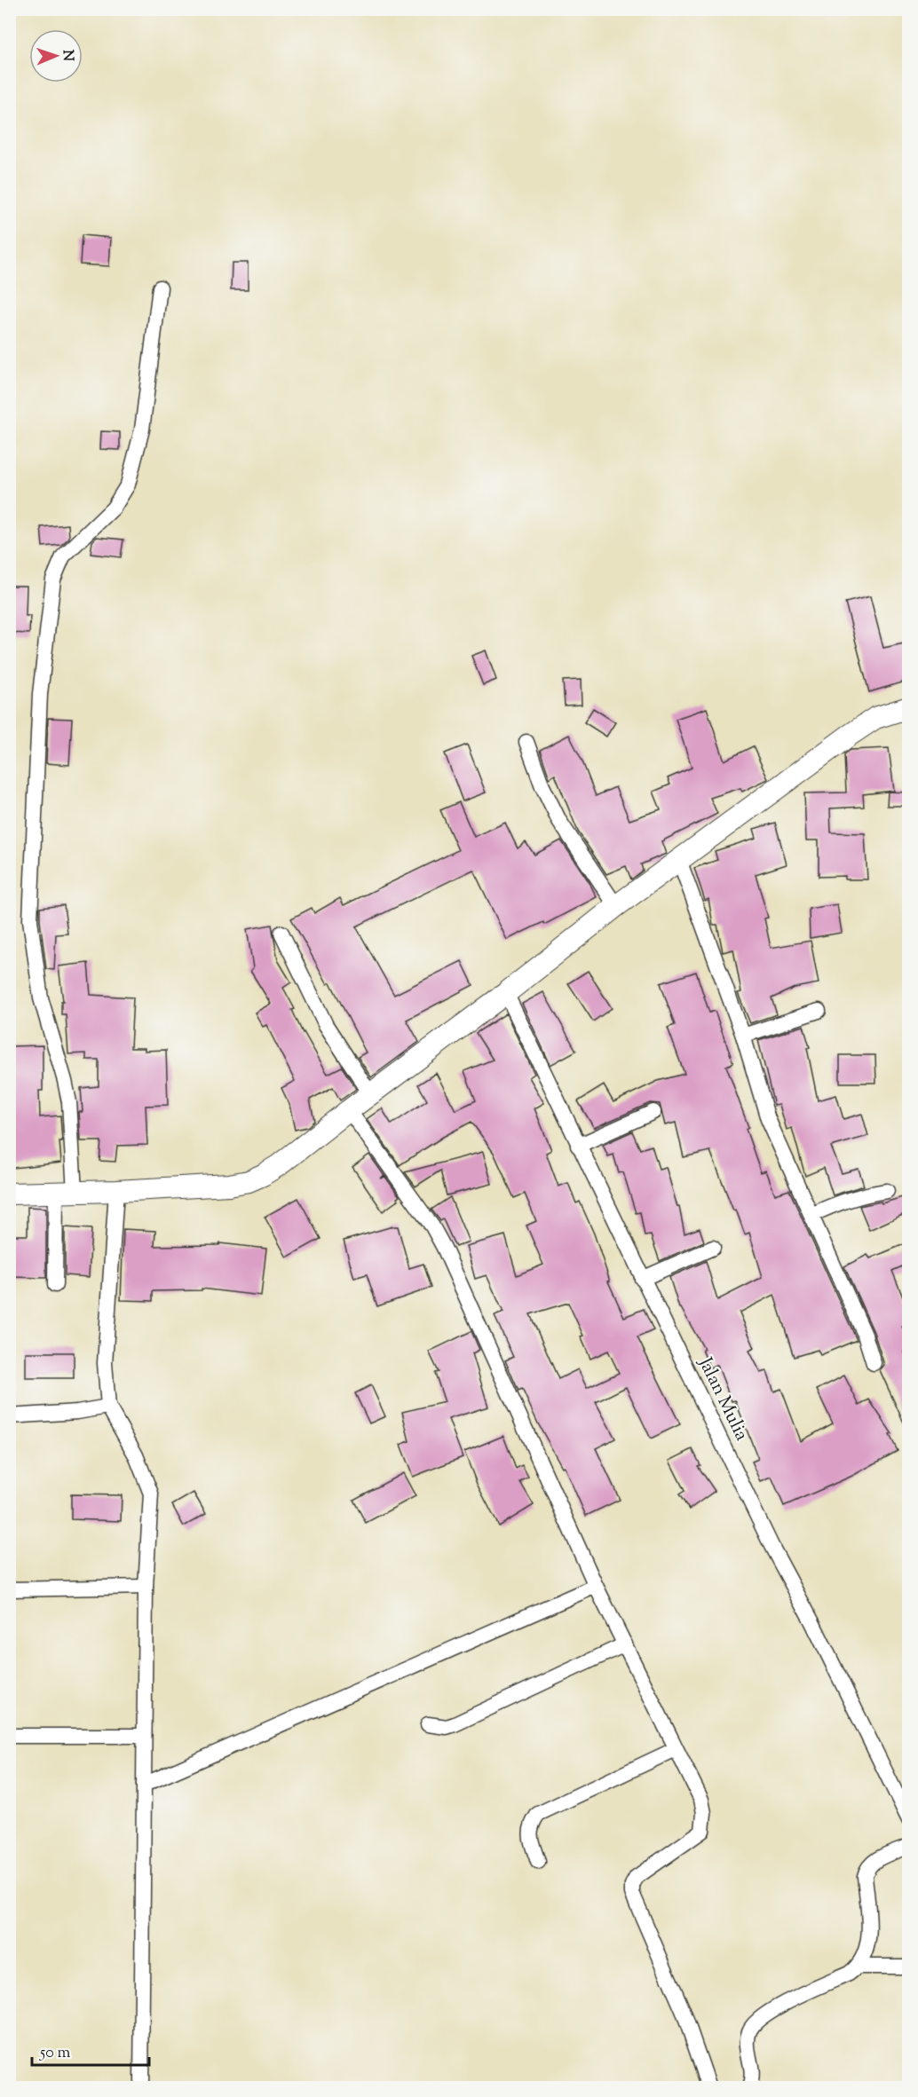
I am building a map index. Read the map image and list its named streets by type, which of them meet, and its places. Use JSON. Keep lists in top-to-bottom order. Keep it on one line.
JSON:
{"streets":{"street":["Jalan Mulia"]},"scale_bar":"50 m","north":"right"}
